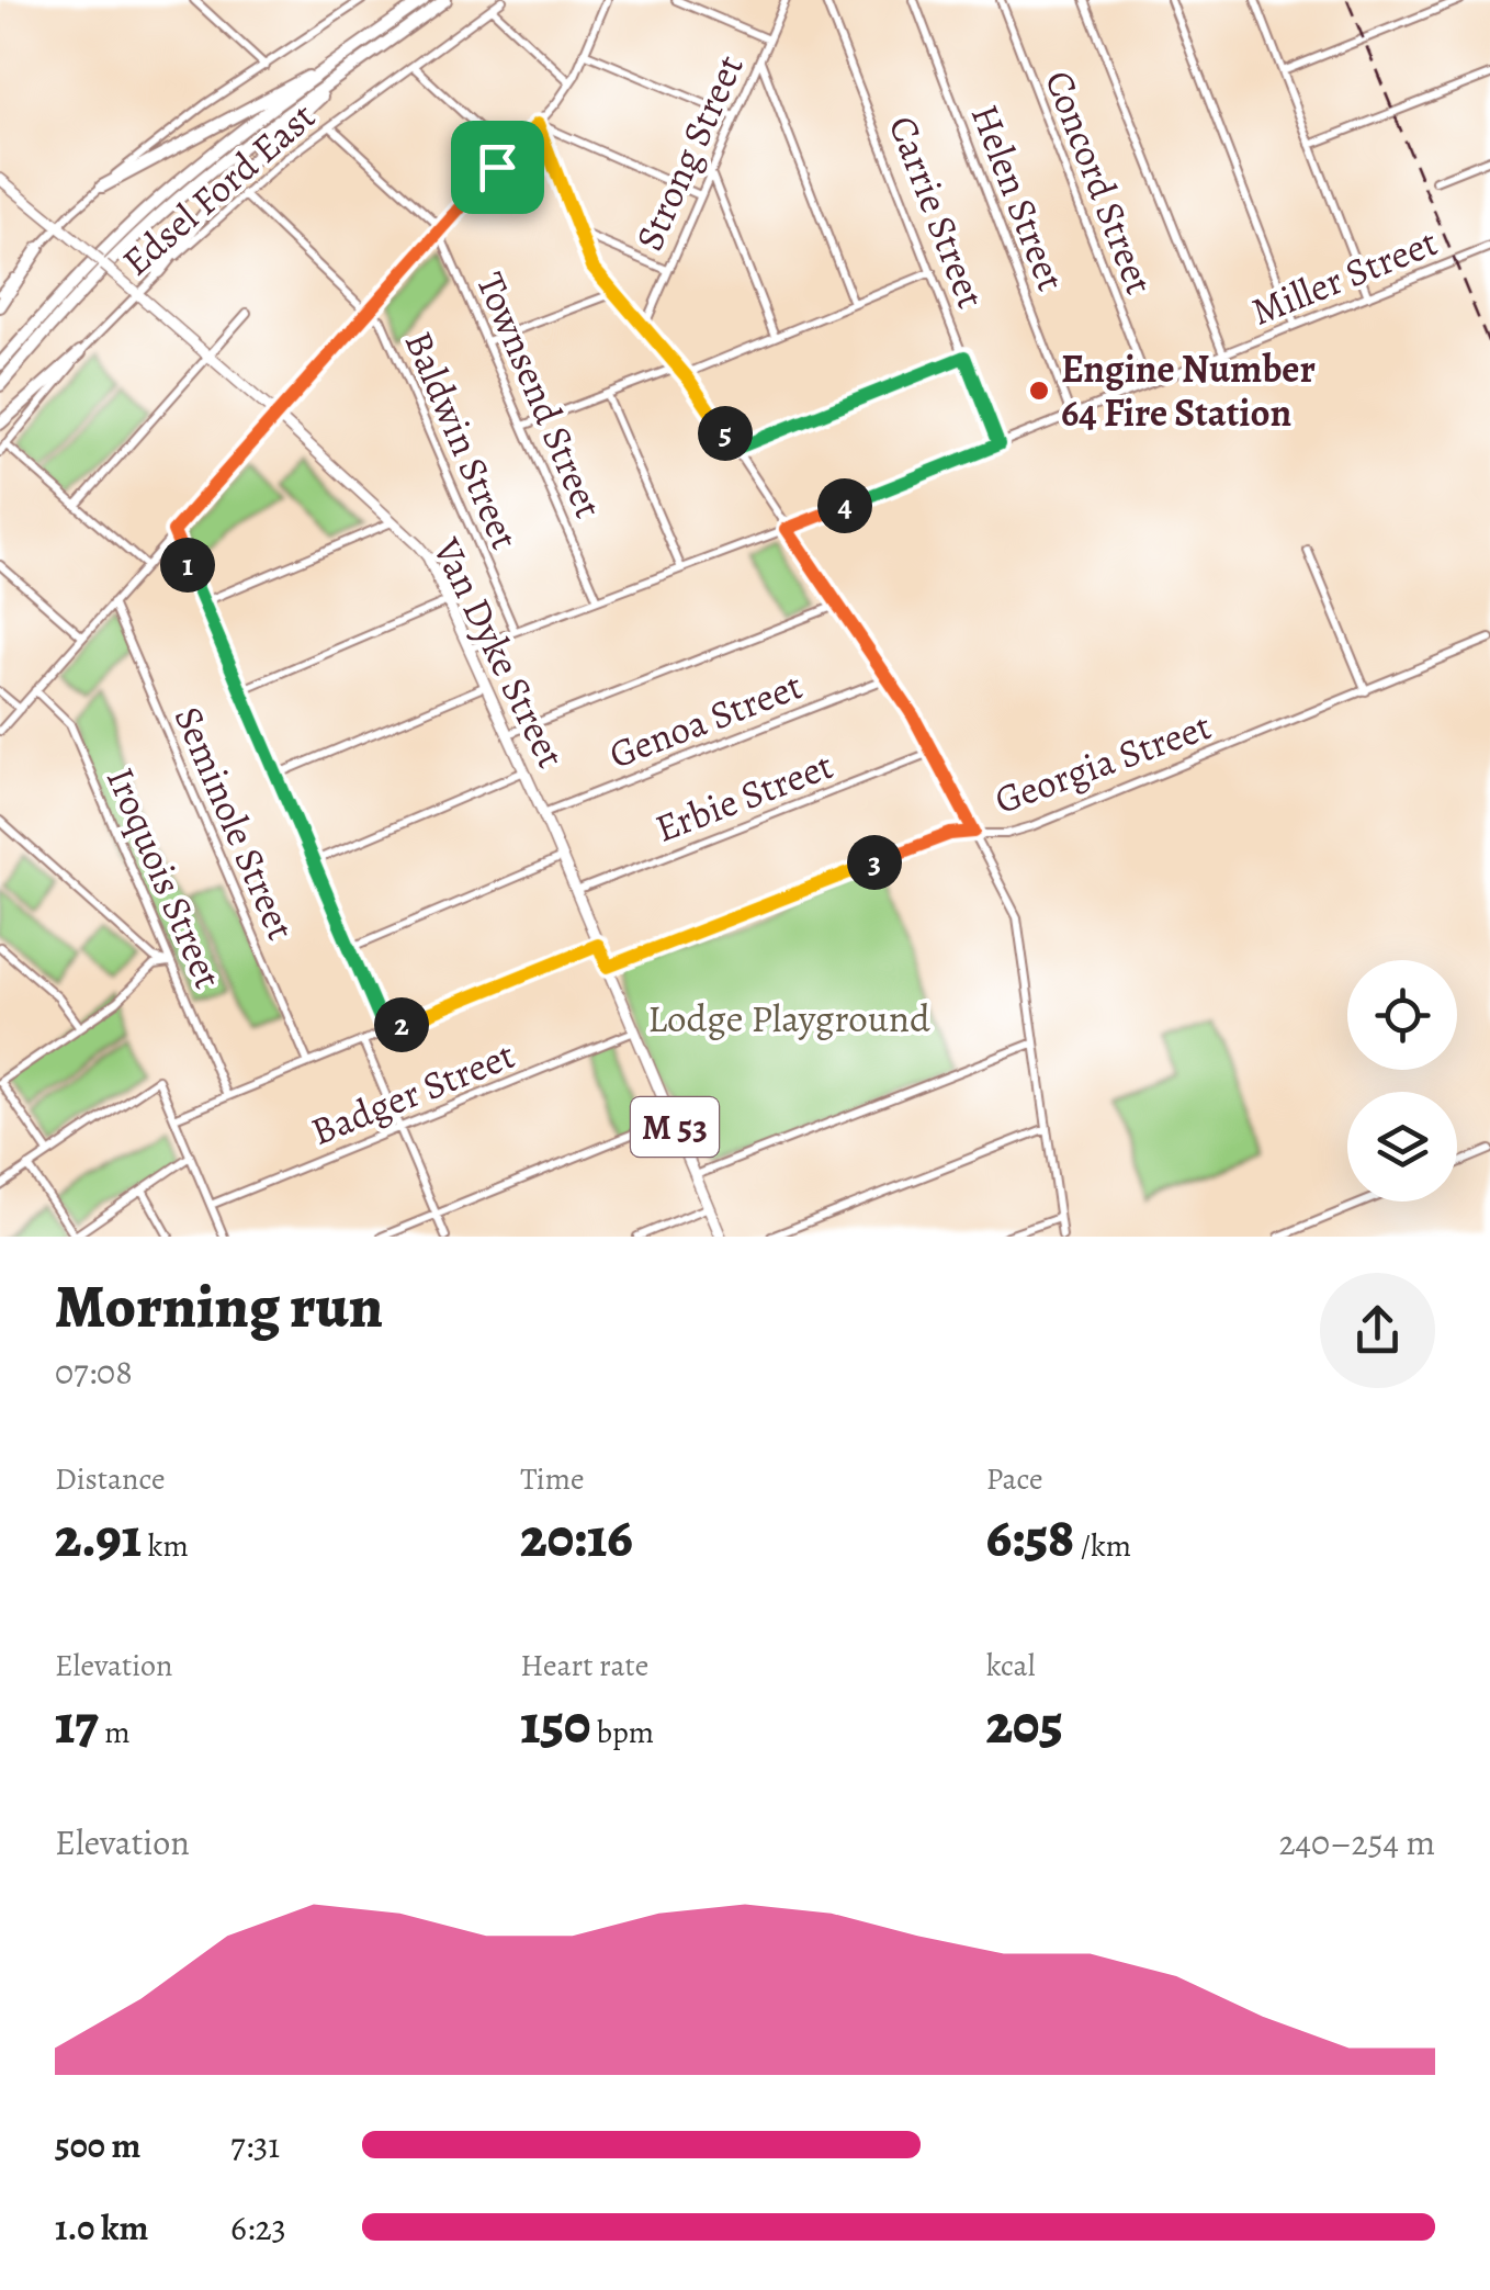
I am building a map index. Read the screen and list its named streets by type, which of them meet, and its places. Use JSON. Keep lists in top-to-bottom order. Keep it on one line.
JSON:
{"streets":{"main road":["Van Dyke Street","M 53"],"street":["Strong Street","Concord Street","Edsel Ford East","Helen Street","Carrie Street","Miller Street","Townsend Street","Baldwin Street","Genoa Street","Georgia Street","Erbie Street","Seminole Street","Iroquois Street","Badger Street"]},"crossings":[["Concord Street","Miller Street"],["Edsel Ford East","Townsend Street"],["Edsel Ford East","Baldwin Street"],["Edsel Ford East","Van Dyke Street"],["Helen Street","Miller Street"],["Carrie Street","Miller Street"],["Miller Street","Townsend Street"],["Miller Street","Baldwin Street"],["Miller Street","Van Dyke Street"],["Van Dyke Street","Genoa Street"],["Van Dyke Street","Georgia Street"],["Van Dyke Street","Erbie Street"],["Van Dyke Street","Badger Street"]],"parks":["Lodge Playground"],"places":["Engine Number 64 Fire Station"],"page":{"pins":["5","4","1","3","2"],"heading":["Morning run","07:08"],"stats":[["Distance","2.91 km"],["Time","20:16"],["Pace","6:58 /km"],["Elevation","17 m"],["Heart rate","150 bpm"],["kcal","205"]],"chart":["Elevation","240–254 m"],"list":[{"name":"500 m","note":"7:31"},{"name":"1.0 km","note":"6:23"}]}}
